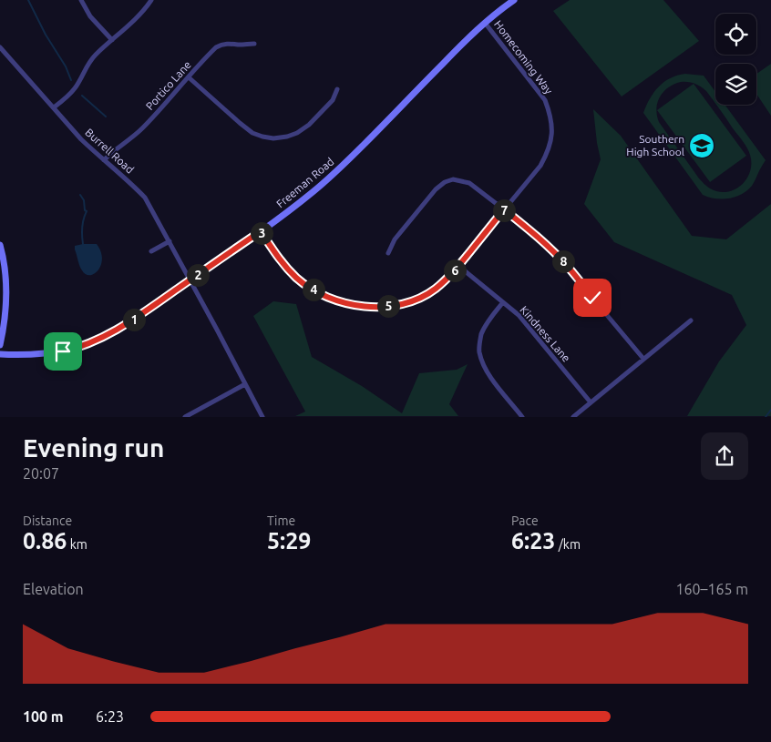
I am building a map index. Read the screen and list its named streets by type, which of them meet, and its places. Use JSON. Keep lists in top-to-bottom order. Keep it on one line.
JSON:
{"streets":{"street":["Homecoming Way","Portico Lane","Burrell Road","Freeman Road","Kindness Lane"]},"crossings":[["Homecoming Way","Freeman Road"],["Homecoming Way","Kindness Lane"],["Portico Lane","Burrell Road"],["Burrell Road","Freeman Road"]],"places":{"school or university":["Southern High School"]},"page":{"pins":["7","3","8","6","2","4","5","1"],"heading":["Evening run","20:07"],"stats":[["Distance","0.86 km"],["Time","5:29"],["Pace","6:23 /km"]],"chart":["Elevation","160–165 m"],"list":[{"name":"100 m","note":"6:23"}]}}
